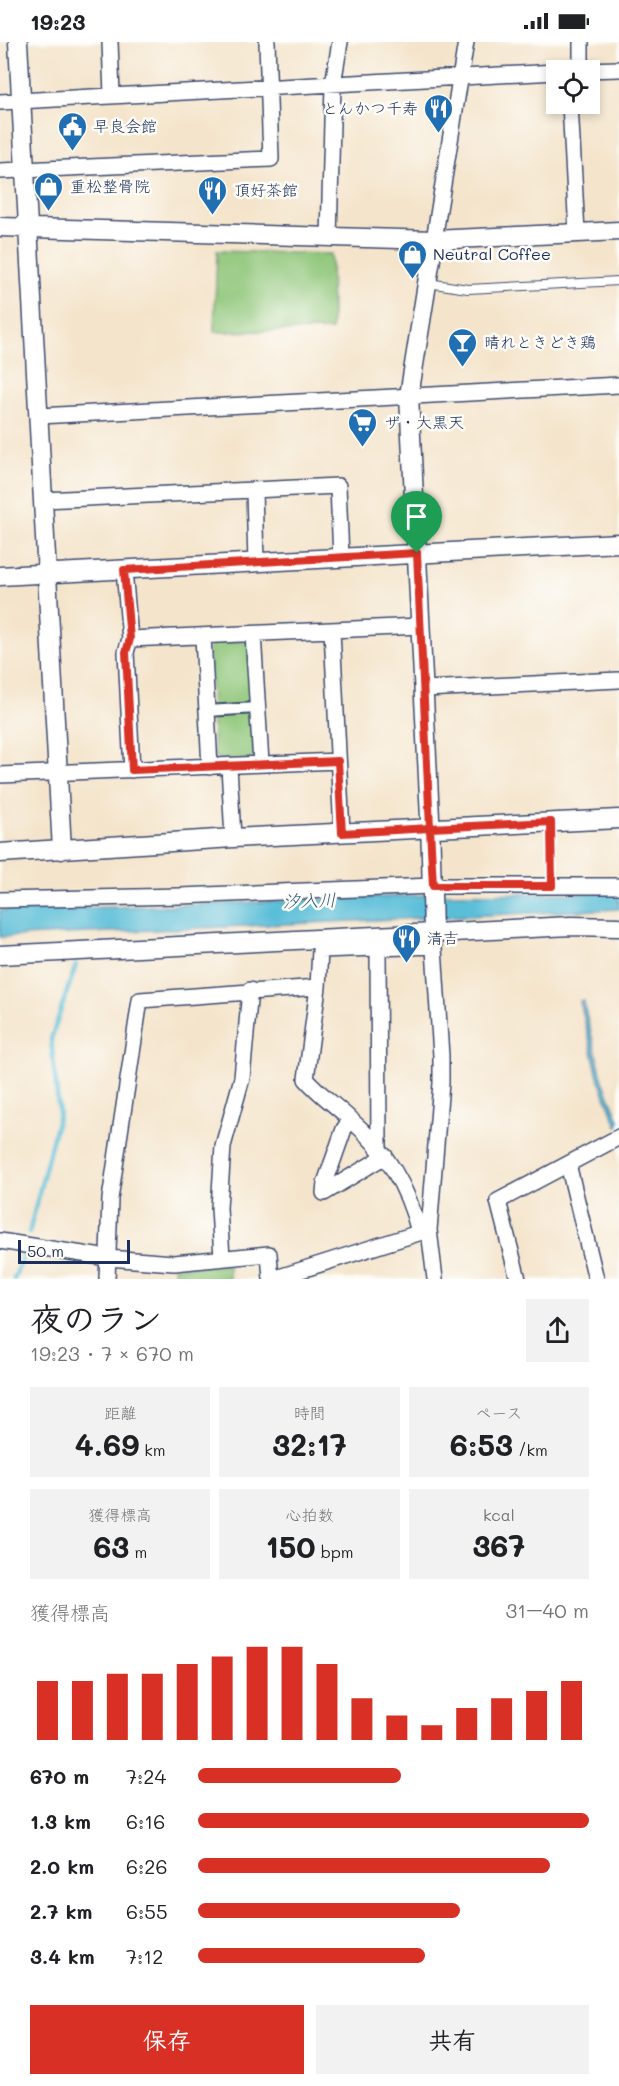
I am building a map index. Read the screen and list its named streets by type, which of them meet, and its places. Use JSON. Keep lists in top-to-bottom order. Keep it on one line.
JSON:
{"water":["汐入川"],"places":{"restaurant":["とんかつ千寿","頂好茶館","清吉"],"public building":["早良会館"],"shop":["重松整骨院","Neutral Coffee"],"bar":["晴れときどき鶏"],"supermarket":["ザ・大黒天"]},"scale_bar":"50 m","page":{"status":"19:23","scale":"50 m","heading":["夜のラン","19:23 · 7 × 670 m"],"stats":[["距離","4.69 km"],["時間","32:17"],["ペース","6:53 /km"],["獲得標高","63 m"],["心拍数","150 bpm"],["kcal","367"]],"chart":["獲得標高","31–40 m"],"list":[{"name":"670 m","note":"7:24"},{"name":"1.3 km","note":"6:16"},{"name":"2.0 km","note":"6:26"},{"name":"2.7 km","note":"6:55"},{"name":"3.4 km","note":"7:12"}],"buttons":["保存","共有"]}}
